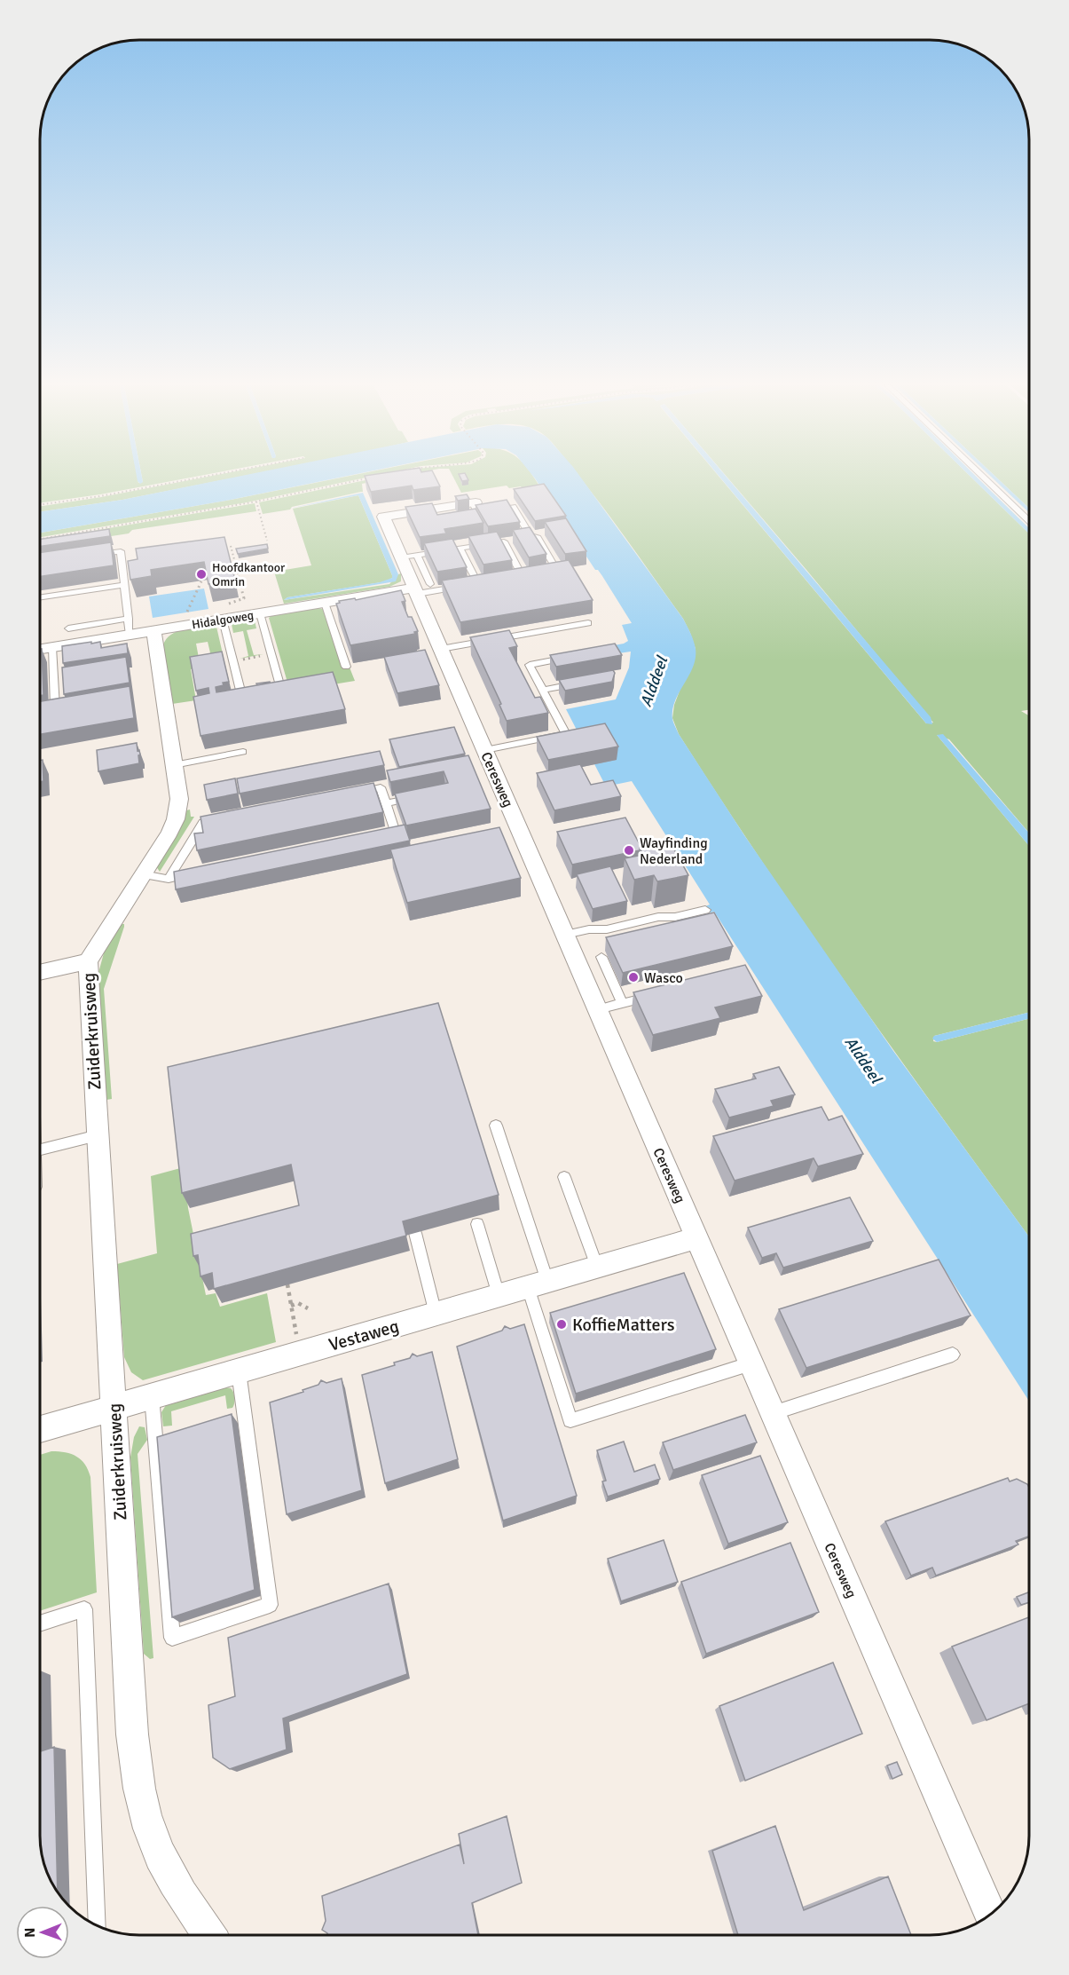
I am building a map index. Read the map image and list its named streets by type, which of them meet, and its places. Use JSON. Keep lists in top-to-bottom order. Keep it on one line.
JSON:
{"streets":{"street":["Hidalgoweg","Ceresweg","Zuiderkruisweg","Vestaweg"]},"crossings":[["Hidalgoweg","Ceresweg"],["Hidalgoweg","Zuiderkruisweg"],["Ceresweg","Vestaweg"],["Zuiderkruisweg","Vestaweg"]],"water":["Alddeel"],"places":["Hoofdkantoor Omrin","Wayfinding Nederland","Wasco","KoffieMatters"],"north":"left"}
